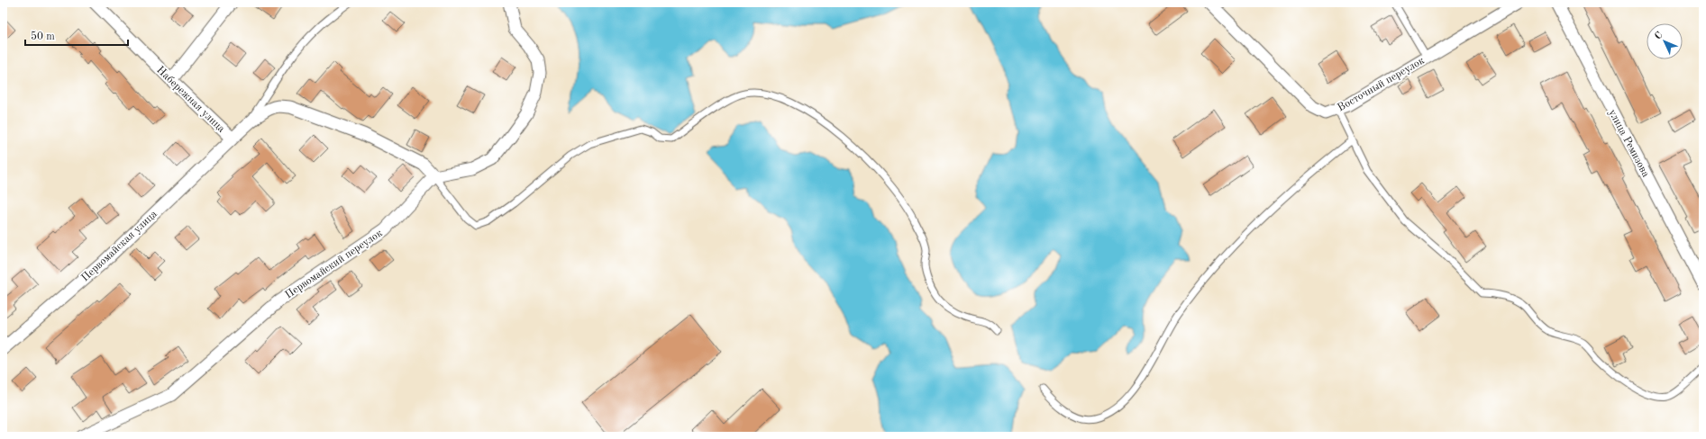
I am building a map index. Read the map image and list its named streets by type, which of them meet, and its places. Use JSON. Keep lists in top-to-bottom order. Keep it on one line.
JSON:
{"streets":{"street":["Восточный переулок","Набережная улица","улица Ремизова","Первомайская улица","Первомайский переулок"]},"crossings":[["Набережная улица","Первомайская улица"],["Набережная улица","Первомайский переулок"]],"scale_bar":"50 m","north":"top left"}
